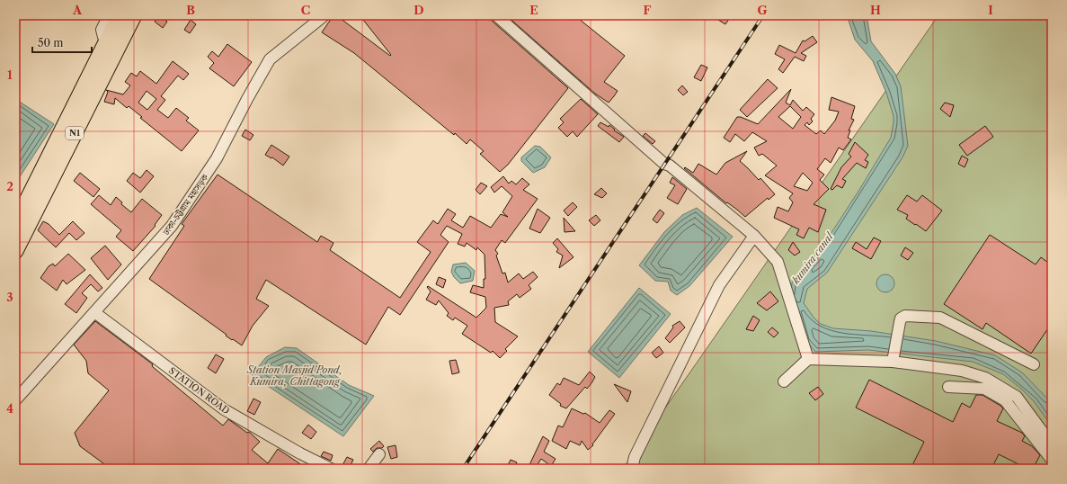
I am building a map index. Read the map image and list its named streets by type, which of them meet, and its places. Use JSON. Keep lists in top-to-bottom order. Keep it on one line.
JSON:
{"streets":{"highway":["N1"],"street":["ঢাকা-চট্টগ্রাম মহাসড়ক","STATION ROAD"]},"crossings":[["ঢাকা-চট্টগ্রাম মহাসড়ক","STATION ROAD"]],"water":["kumira canal","Station Masjid Pond, Kumira, Chittagong"],"scale_bar":"50 m","grid":{"columns":["A","B","C","D","E","F","G","H","I"],"rows":["1","2","3","4"]}}
